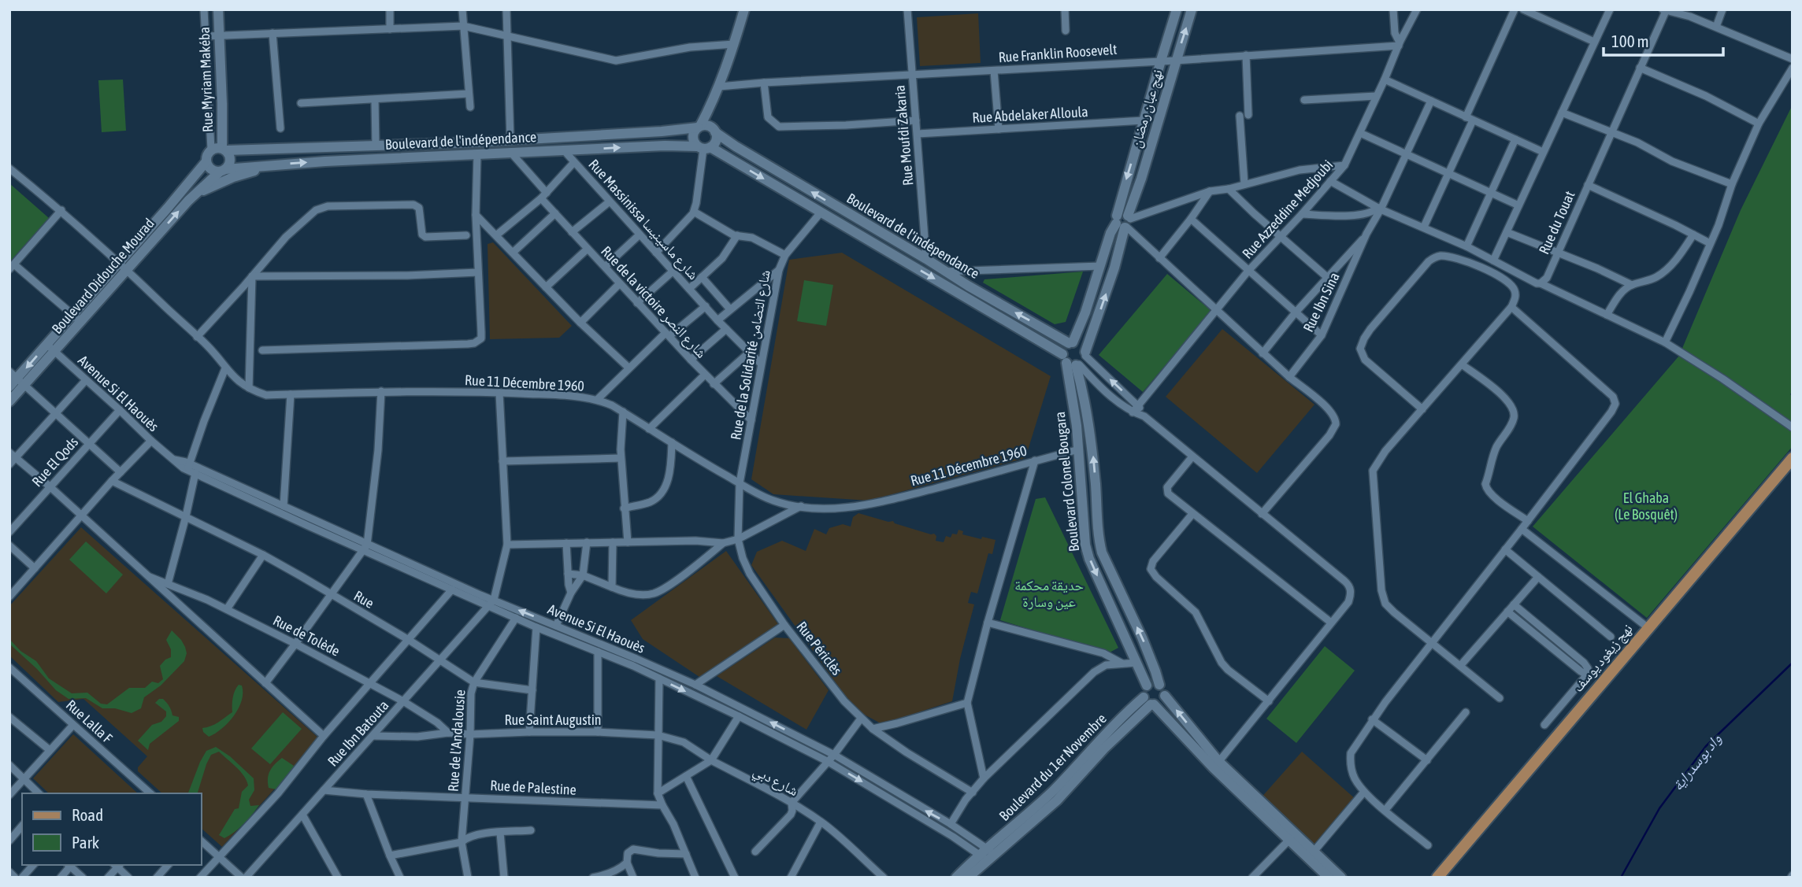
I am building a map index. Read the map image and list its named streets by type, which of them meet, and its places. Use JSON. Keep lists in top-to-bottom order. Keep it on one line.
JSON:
{"streets":{"main road":["Rue Myriam Makéba","نهج عبان رمضان","Boulevard de l'indépendance","Boulevard Didouche Mourad","Boulevard Colonel Bougara","نهج زيغود يوسف","Boulevard du 1er Novembre"],"street":["Rue Franklin Roosevelt","Rue Abdelaker Alloula","Rue Moufdi Zakaria","Rue Azzeddine Medjoubi","Rue Massinissa شارع ماسينيسا","Rue du Touat","Rue de la victoire شارع النصر","Rue Ibn Sina","Rue de la Solidarité شارع التضامن","Rue 11 Décembre 1960","Avenue Si El Haouès","Rue El Qods","Rue","Rue de Tolède","Rue Périclès","Rue Saint Augustin","Rue Lalla F","Rue Ibn Batouta","Rue de l'Andalousie","شارع دبي","Rue de Palestine"]},"crossings":[["Rue Franklin Roosevelt","نهج عبان رمضان"],["Rue Franklin Roosevelt","Rue Moufdi Zakaria"],["Rue Franklin Roosevelt","Rue Azzeddine Medjoubi"],["Rue Myriam Makéba","Boulevard de l'indépendance"],["Rue Myriam Makéba","Boulevard Didouche Mourad"],["نهج عبان رمضان","Rue Abdelaker Alloula"],["نهج عبان رمضان","Boulevard de l'indépendance"],["نهج عبان رمضان","Boulevard Colonel Bougara"],["Rue Abdelaker Alloula","Rue Moufdi Zakaria"],["Rue Moufdi Zakaria","Boulevard de l'indépendance"],["Boulevard de l'indépendance","Rue Massinissa شارع ماسينيسا"],["Boulevard de l'indépendance","Boulevard Didouche Mourad"],["Boulevard de l'indépendance","Rue de la victoire شارع النصر"],["Boulevard de l'indépendance","Rue de la Solidarité شارع التضامن"],["Boulevard de l'indépendance","Boulevard Colonel Bougara"],["Rue Massinissa شارع ماسينيسا","Rue de la Solidarité شارع التضامن"],["Boulevard Didouche Mourad","Rue 11 Décembre 1960"],["Boulevard Didouche Mourad","Avenue Si El Haouès"],["Rue de la victoire شارع النصر","Rue de la Solidarité شارع التضامن"],["Rue de la Solidarité شارع التضامن","Rue 11 Décembre 1960"],["Rue de la Solidarité شارع التضامن","Rue Périclès"],["Rue 11 Décembre 1960","Boulevard Colonel Bougara"],["Rue 11 Décembre 1960","Rue Périclès"],["Avenue Si El Haouès","Rue El Qods"],["Avenue Si El Haouès","Rue Ibn Batouta"],["Avenue Si El Haouès","Rue de l'Andalousie"],["Avenue Si El Haouès","Boulevard du 1er Novembre"],["Boulevard Colonel Bougara","Boulevard du 1er Novembre"],["Rue","Rue Ibn Batouta"],["Rue","Rue de l'Andalousie"],["Rue de Tolède","Rue Saint Augustin"],["Rue de Tolède","Rue Ibn Batouta"],["Rue Saint Augustin","Rue Ibn Batouta"],["Rue Saint Augustin","Rue de l'Andalousie"],["Rue Saint Augustin","شارع دبي"],["Rue Ibn Batouta","Rue de Palestine"],["Rue de l'Andalousie","Rue de Palestine"]],"water":["واد بوسدراية"],"parks":["El Ghaba (Le Bosquêt)","حديقة محكمة عين وسارة"],"legend":["Road","Park"],"scale_bar":"100 m"}
